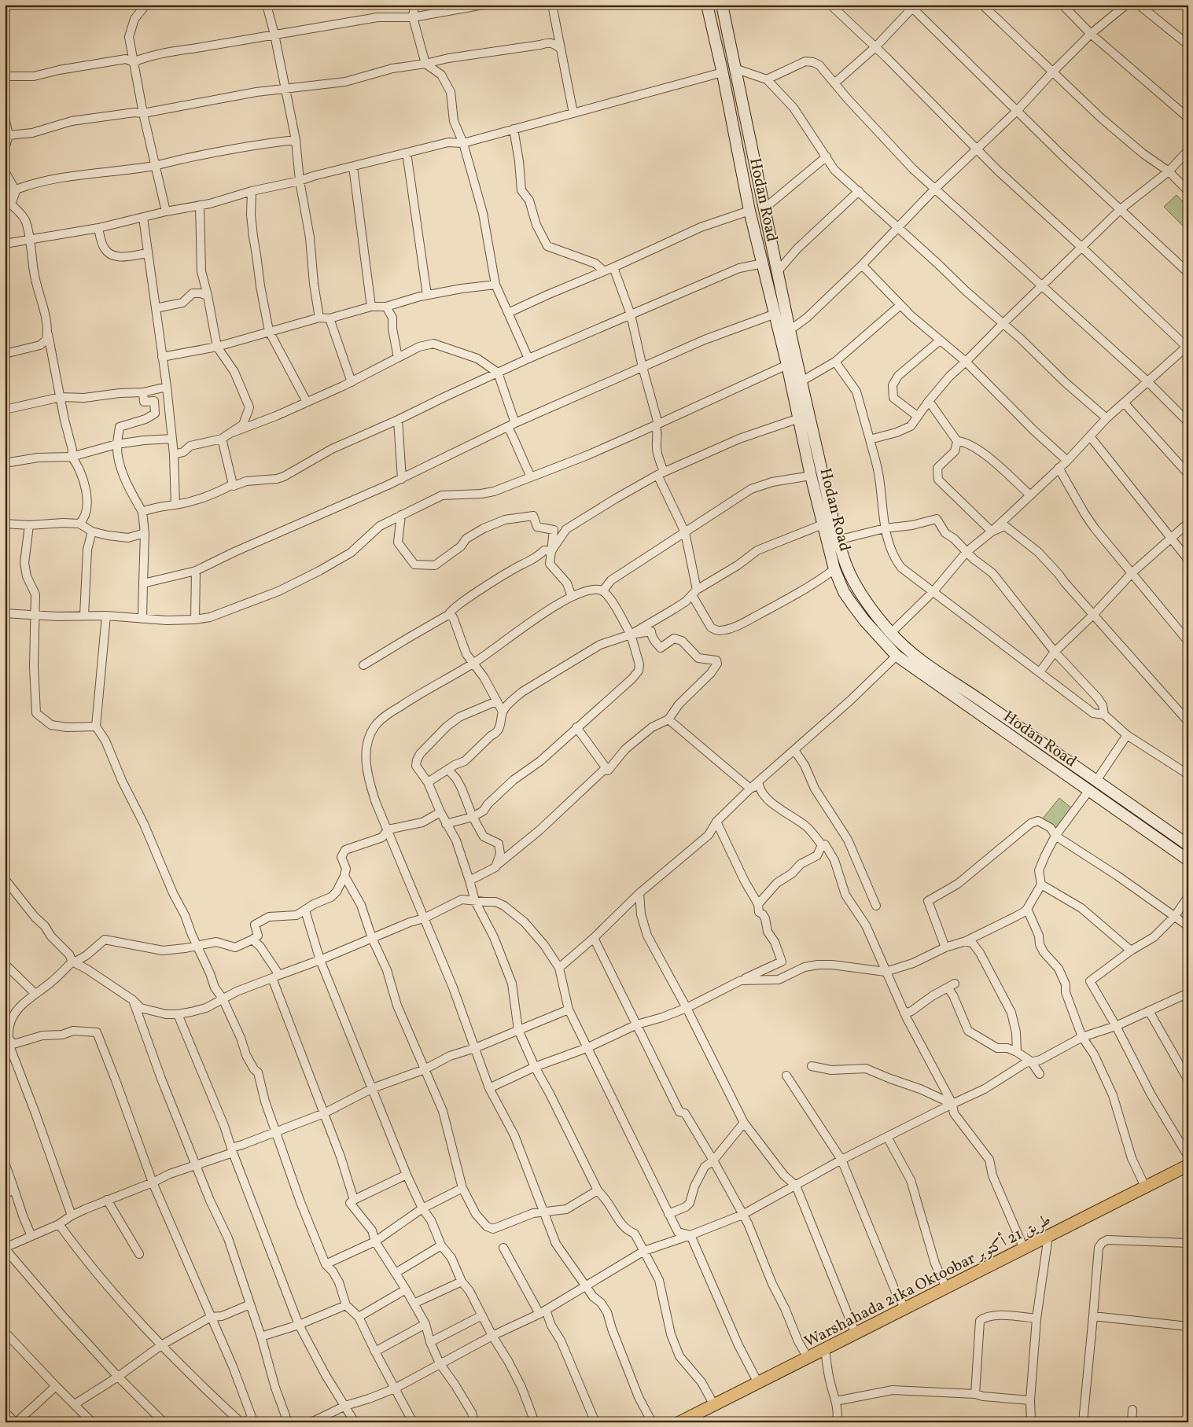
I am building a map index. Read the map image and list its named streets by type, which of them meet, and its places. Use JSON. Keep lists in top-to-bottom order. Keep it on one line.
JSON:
{"streets":{"main road":["Hodan Road","Warshahada 21ka Oktoobar طريق 21 أكتوبر"]}}
